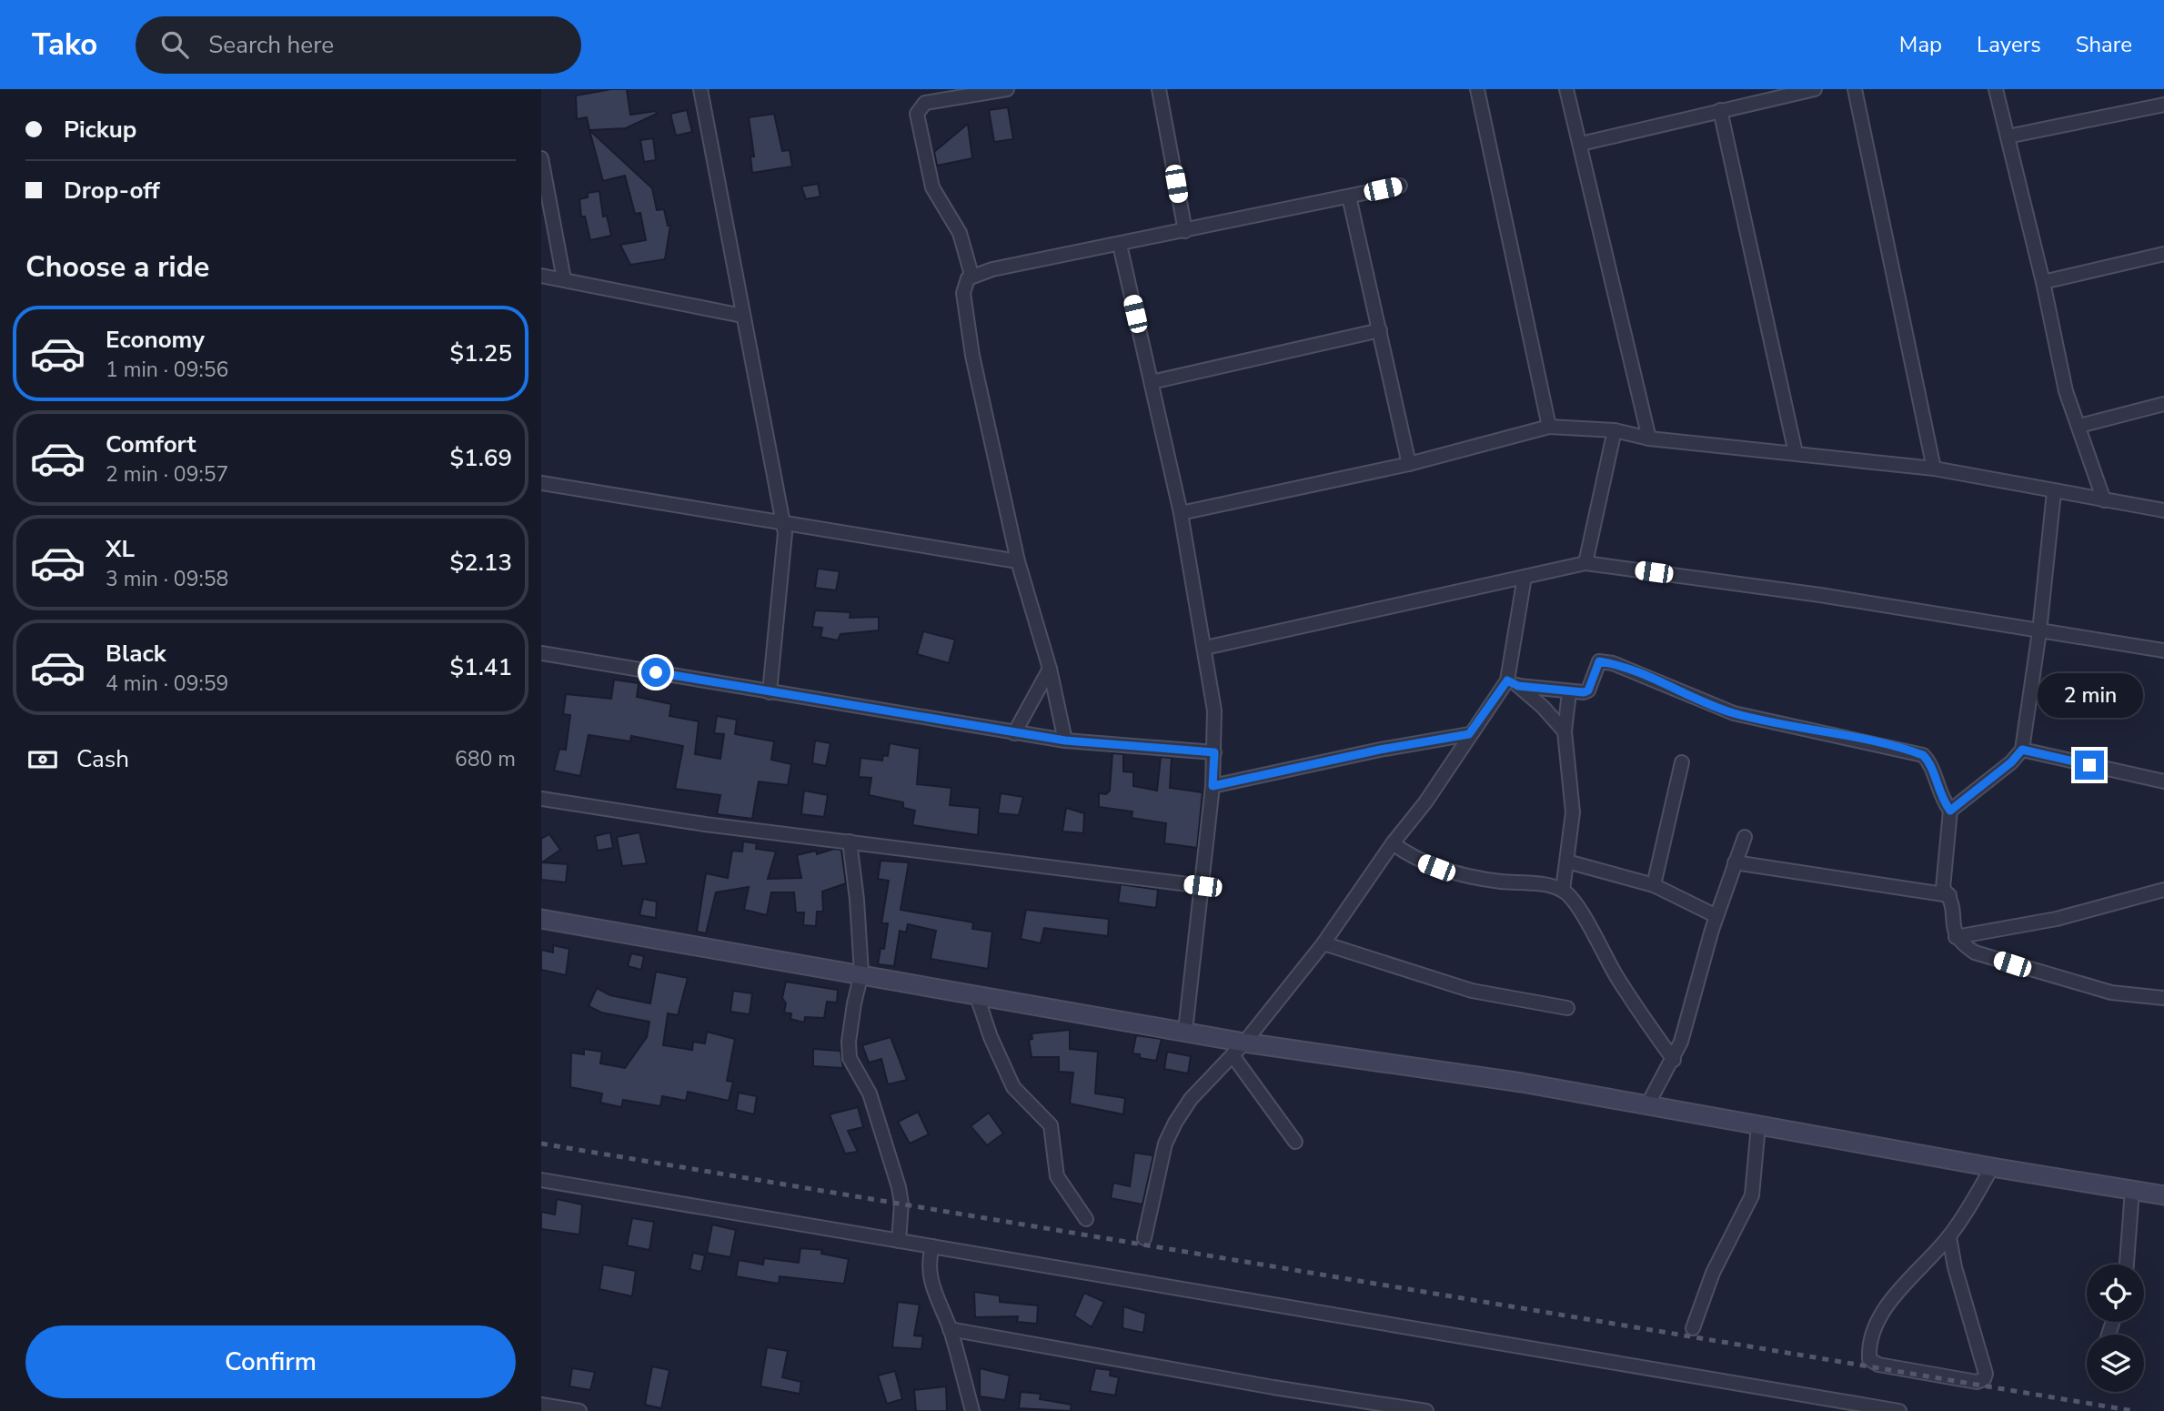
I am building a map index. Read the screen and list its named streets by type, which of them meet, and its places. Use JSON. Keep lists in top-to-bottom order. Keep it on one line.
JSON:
{"page":{"header":"Tako","search":"Search here","nav":["Map","Layers","Share"],"banner":["Pickup","Drop-off"],"heading":"Choose a ride","list":[{"name":"Economy","note":"1 min · 09:56","value":"$1.25"},{"name":"Comfort","note":"2 min · 09:57","value":"$1.69"},{"name":"XL","note":"3 min · 09:58","value":"$2.13"},{"name":"Black","note":"4 min · 09:59","value":"$1.41"}],"bubble":"2 min","pay":["Cash","680 m"],"buttons":"Confirm"}}
